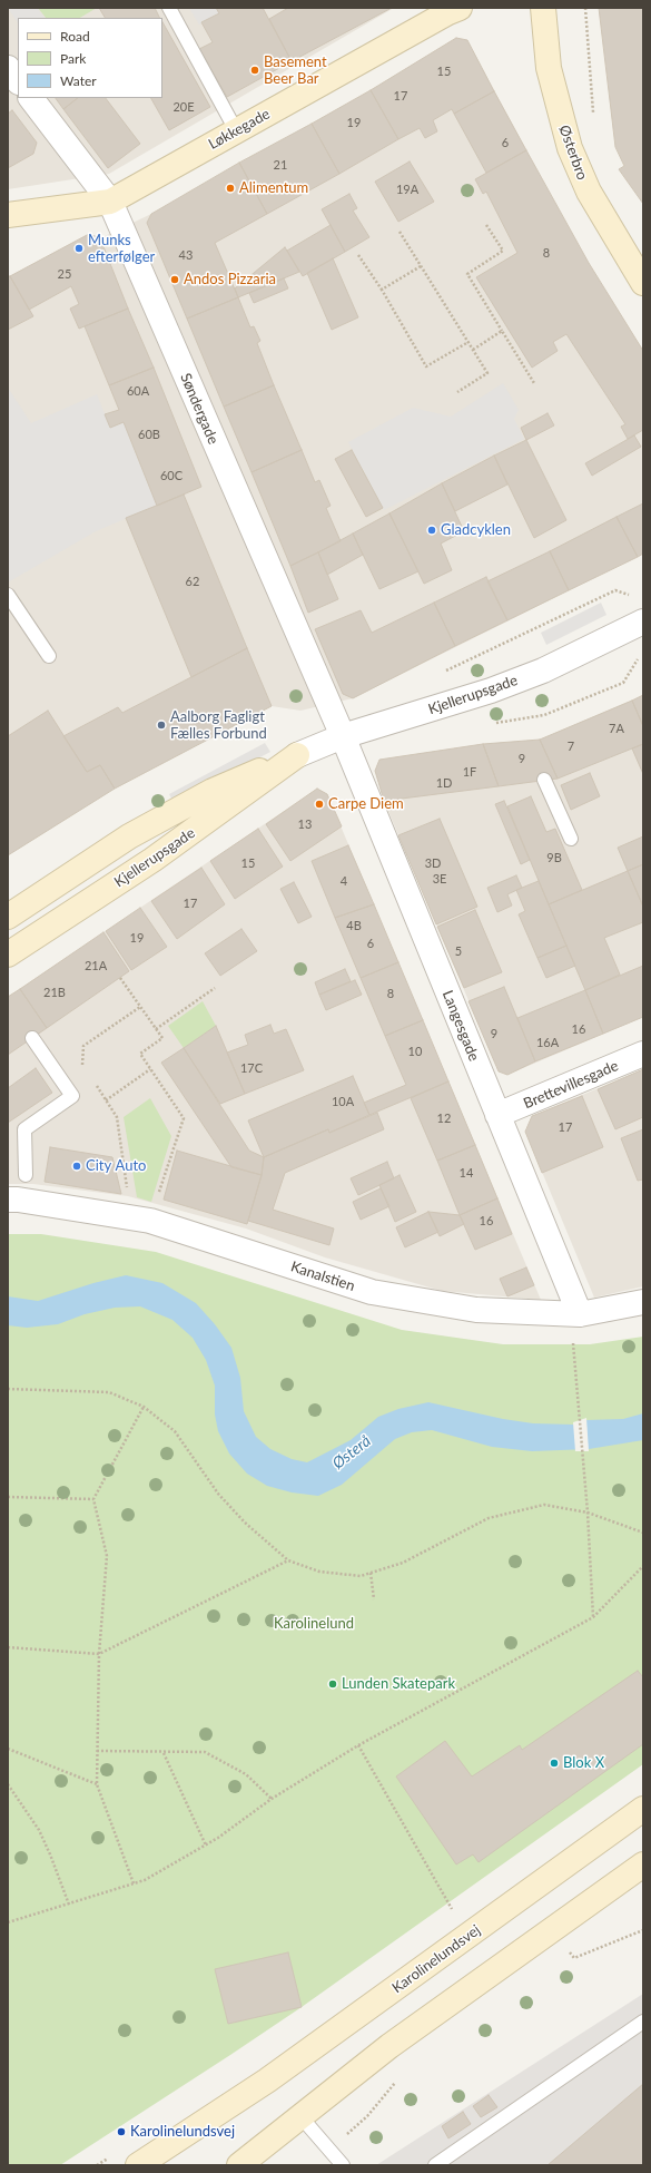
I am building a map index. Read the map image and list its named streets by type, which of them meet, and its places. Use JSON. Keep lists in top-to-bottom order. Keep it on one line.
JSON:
{"streets":{"street":["Løkkegade","Østerbro","Søndergade","Kjellerupsgade","Langesgade","Brettevillesgade","Kanalstien","Karolinelundsvej"]},"crossings":[["Løkkegade","Søndergade"],["Søndergade","Kjellerupsgade"],["Søndergade","Langesgade"],["Kjellerupsgade","Langesgade"],["Langesgade","Brettevillesgade"],["Langesgade","Kanalstien"]],"water":["Østerå"],"parks":["Karolinelund"],"places":["Basement Beer Bar","Alimentum","Munks efterfølger","Andos Pizzaria","Gladcyklen","Aalborg Fagligt Fælles Forbund","Carpe Diem","City Auto","Lunden Skatepark","Blok X","Karolinelundsvej"],"house_numbers":["15","17","20E","19","6","21","19A","8","43","25","60A","60B","60C","62","7A","7","9","1F","1D","13","9B","15","3D","3E","4","17","4B","19","6","5","21A","21B","8","16","9","16A","10","17C","10A","12","17","14","16"],"legend":["Road","Park","Water"]}
